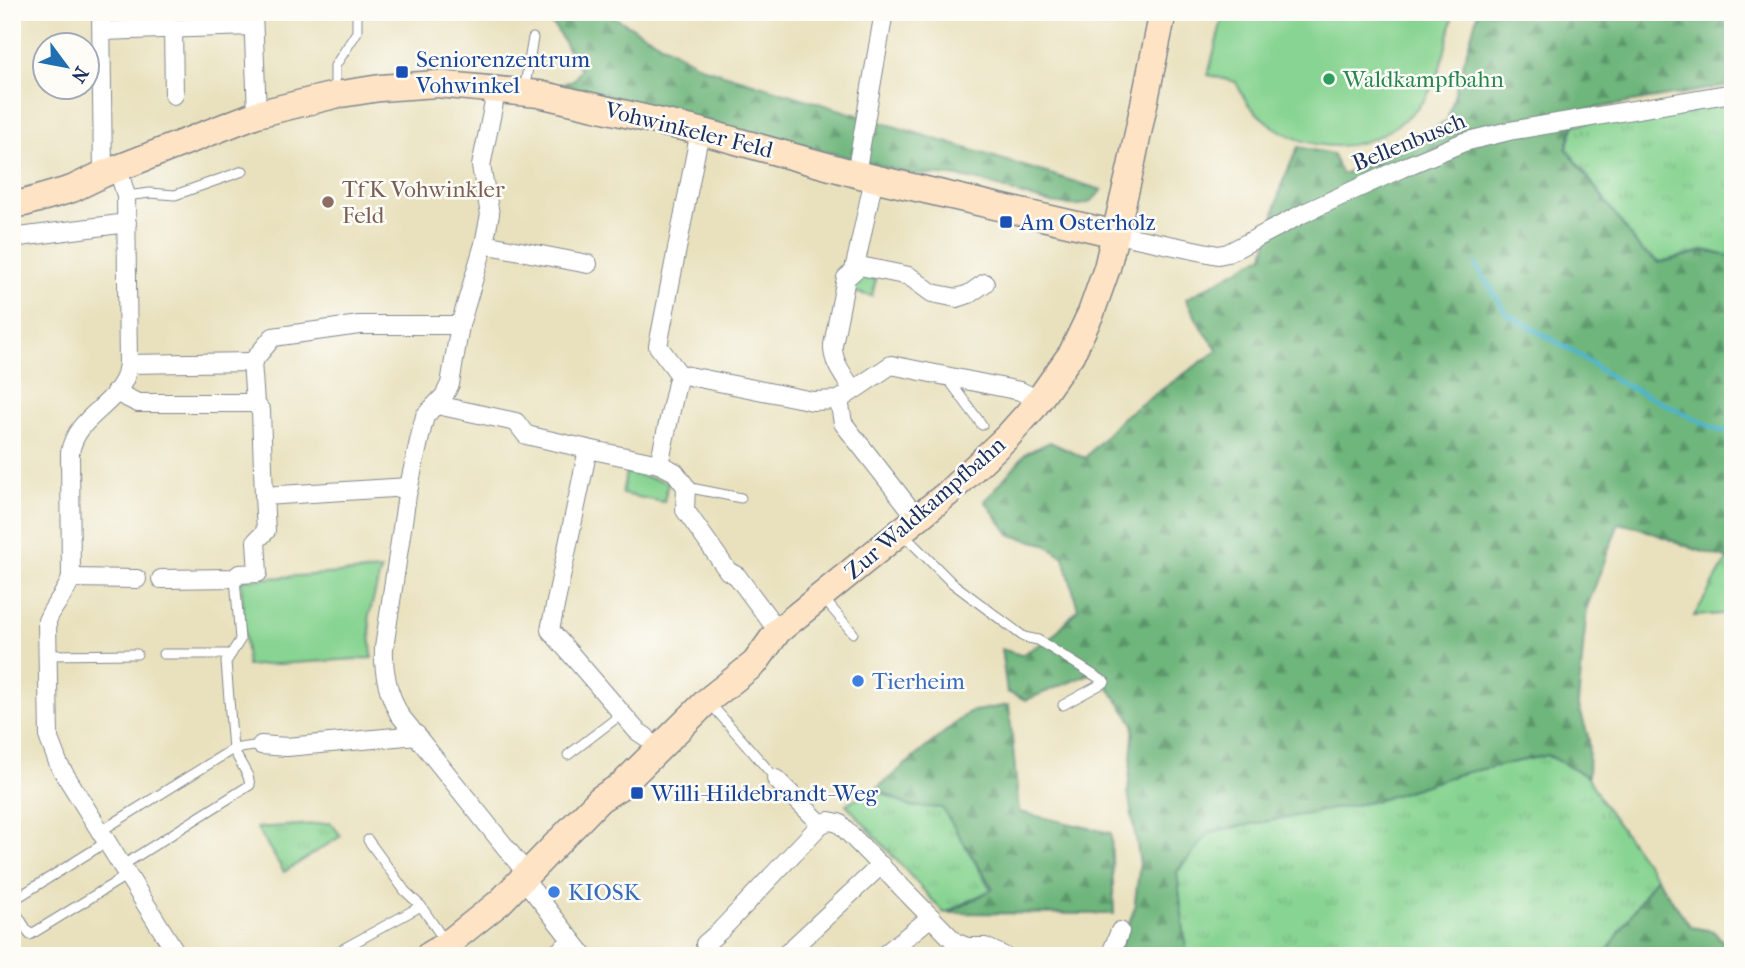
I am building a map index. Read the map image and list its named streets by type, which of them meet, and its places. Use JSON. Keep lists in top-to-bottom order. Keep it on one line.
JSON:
{"streets":{"main road":["Vohwinkeler Feld","Zur Waldkampfbahn"],"street":["Bellenbusch"]},"crossings":[["Vohwinkeler Feld","Bellenbusch"],["Vohwinkeler Feld","Zur Waldkampfbahn"],["Bellenbusch","Zur Waldkampfbahn"]],"places":{"transit":["Seniorenzentrum Vohwinkel","Am Osterholz","Willi-Hildebrandt-Weg"],"other":["Waldkampfbahn","TfK Vohwinkler Feld","Tierheim","KIOSK"]},"north":"bottom right"}
